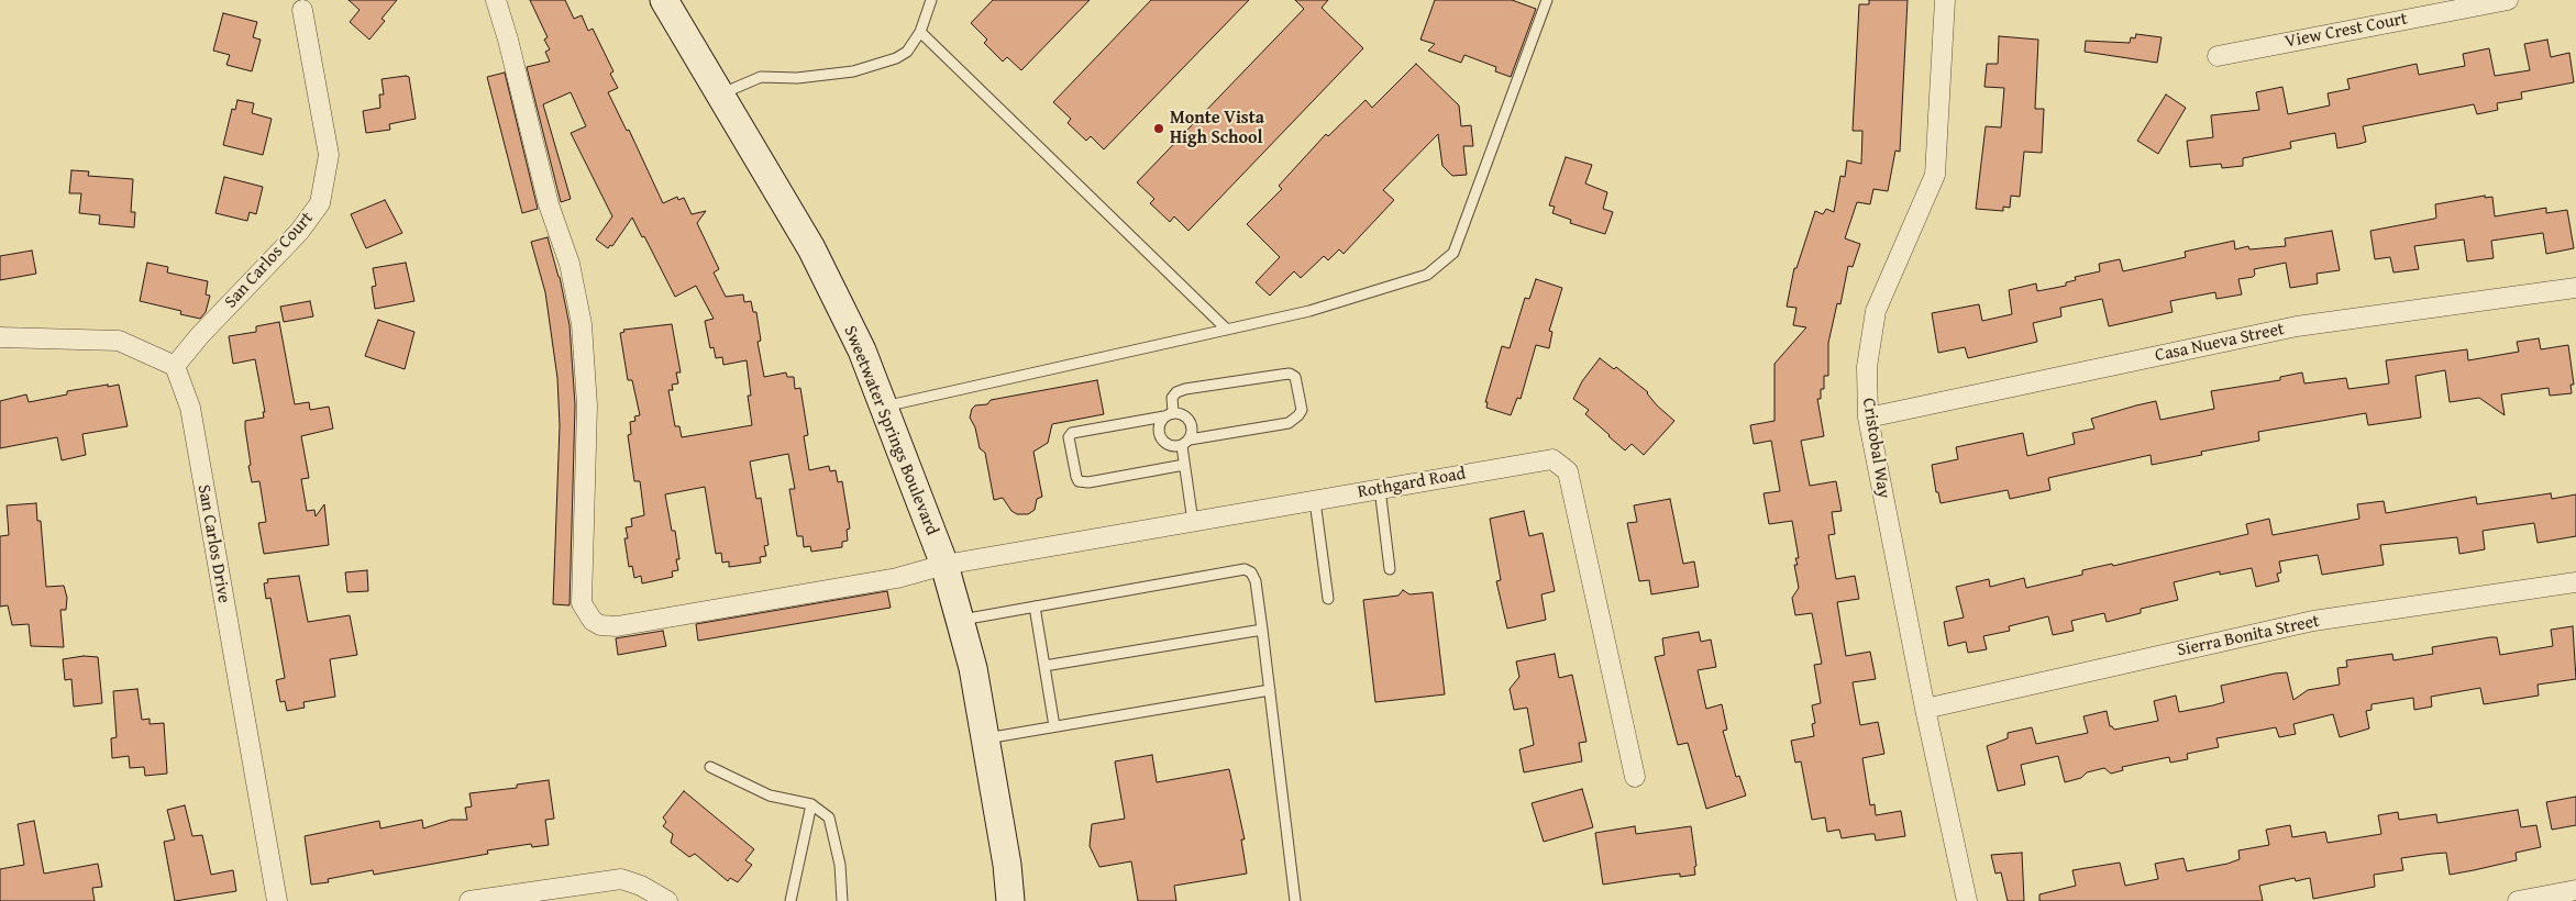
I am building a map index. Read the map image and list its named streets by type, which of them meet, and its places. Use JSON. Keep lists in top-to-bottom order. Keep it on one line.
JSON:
{"streets":{"main road":["Sweetwater Springs Boulevard"],"street":["View Crest Court","San Carlos Court","Casa Nueva Street","Cristobal Way","Rothgard Road","San Carlos Drive","Sierra Bonita Street"]},"crossings":[["San Carlos Court","San Carlos Drive"],["Casa Nueva Street","Cristobal Way"],["Sweetwater Springs Boulevard","Rothgard Road"],["Cristobal Way","Sierra Bonita Street"]],"places":["Monte Vista High School"]}
